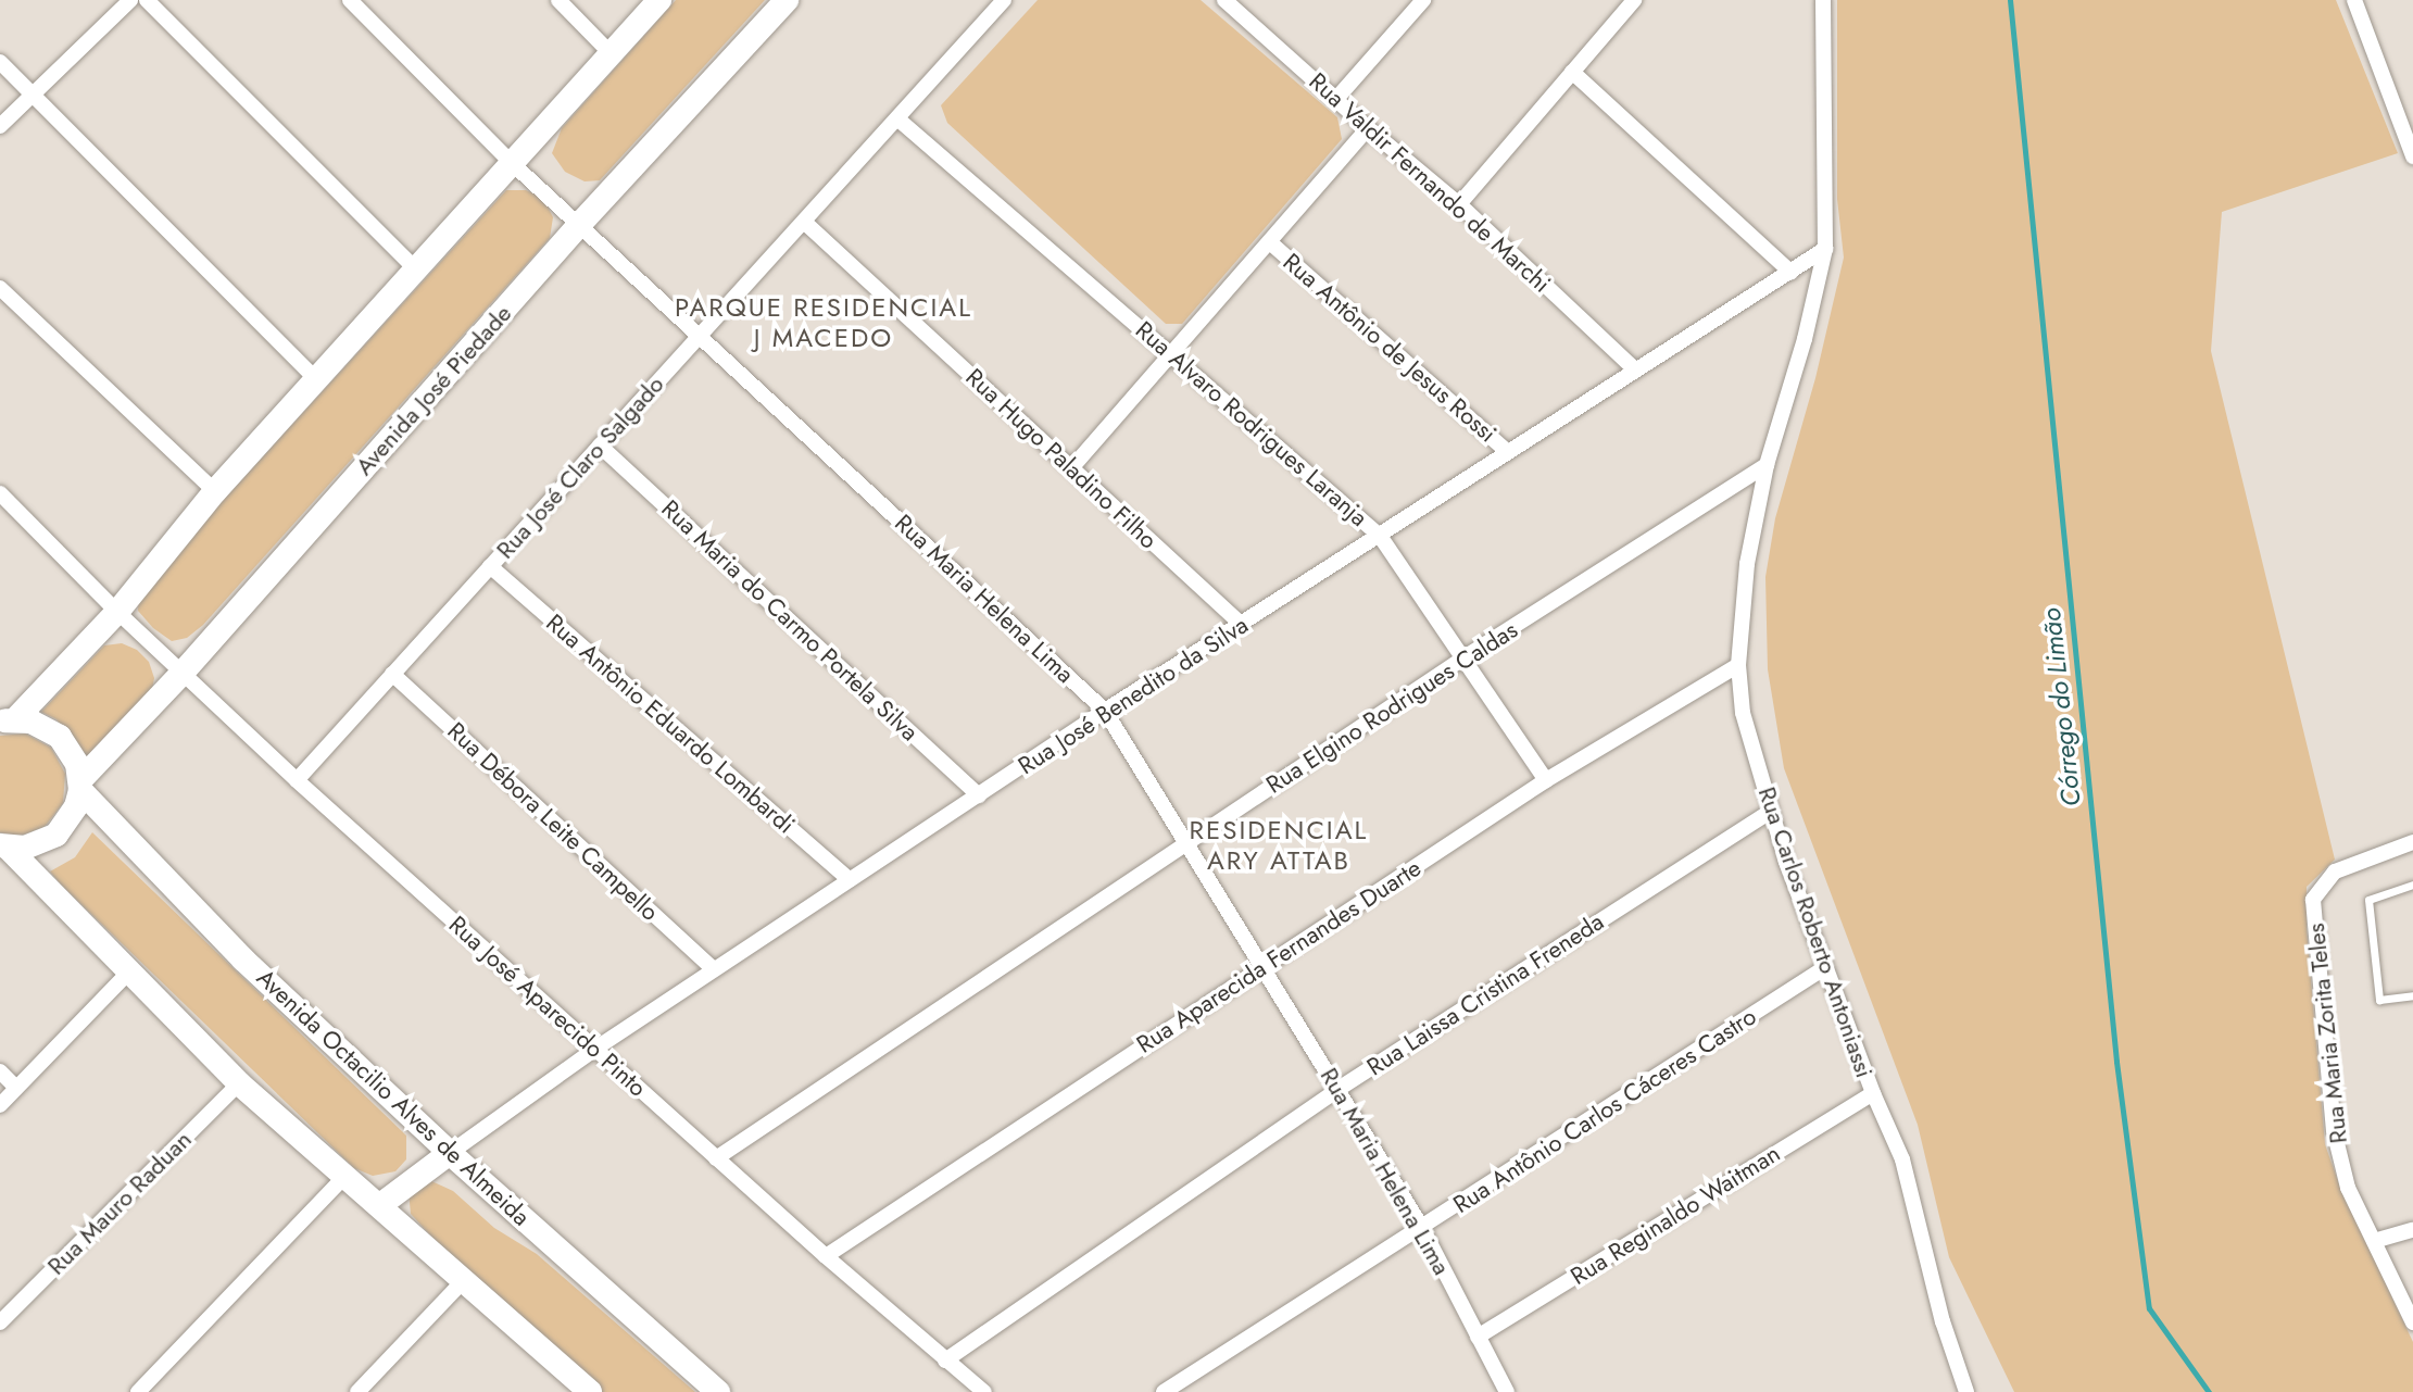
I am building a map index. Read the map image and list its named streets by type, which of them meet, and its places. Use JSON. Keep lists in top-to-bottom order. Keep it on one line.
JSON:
{"streets":{"main road":["Avenida José Piedade","Avenida Octacilio Alves de Almeida"],"street":["Rua Valdir Fernando de Marchi","Rua Antônio de Jesus Rossi","Rua Alvaro Rodrigues Laranja","Rua Hugo Paladino Filho","Rua José Claro Salgado","Rua Maria Helena Lima","Rua Maria do Carmo Portela Silva","Rua José Benedito da Silva","Rua Elgino Rodrigues Caldas","Rua Antônio Eduardo Lombardi","Rua Débora Leite Campello","Rua Carlos Roberto Antoniassi","Rua Aparecida Fernandes Duarte","Rua Laissa Cristina Freneda","Rua José Aparecido Pinto","Rua Maria Zorita Teles","Rua Antônio Carlos Cáceres Castro","Rua Mauro Raduan","Rua Reginaldo Waitman"]},"crossings":[["Rua Valdir Fernando de Marchi","Rua José Benedito da Silva"],["Rua Antônio de Jesus Rossi","Rua José Benedito da Silva"],["Avenida José Piedade","Rua Maria Helena Lima"],["Avenida José Piedade","Rua José Aparecido Pinto"],["Avenida José Piedade","Avenida Octacilio Alves de Almeida"],["Rua Alvaro Rodrigues Laranja","Rua José Claro Salgado"],["Rua Alvaro Rodrigues Laranja","Rua José Benedito da Silva"],["Rua Alvaro Rodrigues Laranja","Rua Elgino Rodrigues Caldas"],["Rua Alvaro Rodrigues Laranja","Rua Aparecida Fernandes Duarte"],["Rua Hugo Paladino Filho","Rua José Claro Salgado"],["Rua Hugo Paladino Filho","Rua José Benedito da Silva"],["Rua José Claro Salgado","Rua Maria Helena Lima"],["Rua José Claro Salgado","Rua Maria do Carmo Portela Silva"],["Rua José Claro Salgado","Rua Antônio Eduardo Lombardi"],["Rua José Claro Salgado","Rua Débora Leite Campello"],["Rua José Claro Salgado","Rua José Aparecido Pinto"],["Rua Maria Helena Lima","Rua José Benedito da Silva"],["Rua Maria Helena Lima","Rua Elgino Rodrigues Caldas"],["Rua Maria Helena Lima","Rua Aparecida Fernandes Duarte"],["Rua Maria Helena Lima","Rua Laissa Cristina Freneda"],["Rua Maria Helena Lima","Rua Antônio Carlos Cáceres Castro"],["Rua Maria Helena Lima","Rua Reginaldo Waitman"],["Rua Maria do Carmo Portela Silva","Rua José Benedito da Silva"],["Rua José Benedito da Silva","Rua Antônio Eduardo Lombardi"],["Rua José Benedito da Silva","Rua Débora Leite Campello"],["Rua José Benedito da Silva","Rua Carlos Roberto Antoniassi"],["Rua José Benedito da Silva","Rua José Aparecido Pinto"],["Rua José Benedito da Silva","Avenida Octacilio Alves de Almeida"],["Rua Elgino Rodrigues Caldas","Rua Carlos Roberto Antoniassi"],["Rua Elgino Rodrigues Caldas","Rua José Aparecido Pinto"],["Rua Carlos Roberto Antoniassi","Rua Aparecida Fernandes Duarte"],["Rua Carlos Roberto Antoniassi","Rua Laissa Cristina Freneda"],["Rua Carlos Roberto Antoniassi","Rua Antônio Carlos Cáceres Castro"],["Rua Carlos Roberto Antoniassi","Rua Reginaldo Waitman"],["Rua Aparecida Fernandes Duarte","Rua José Aparecido Pinto"],["Rua Laissa Cristina Freneda","Rua José Aparecido Pinto"]],"districts":["PARQUE RESIDENCIAL J MACEDO","RESIDENCIAL ARY ATTAB"],"water":["Córrego do Limão"]}
